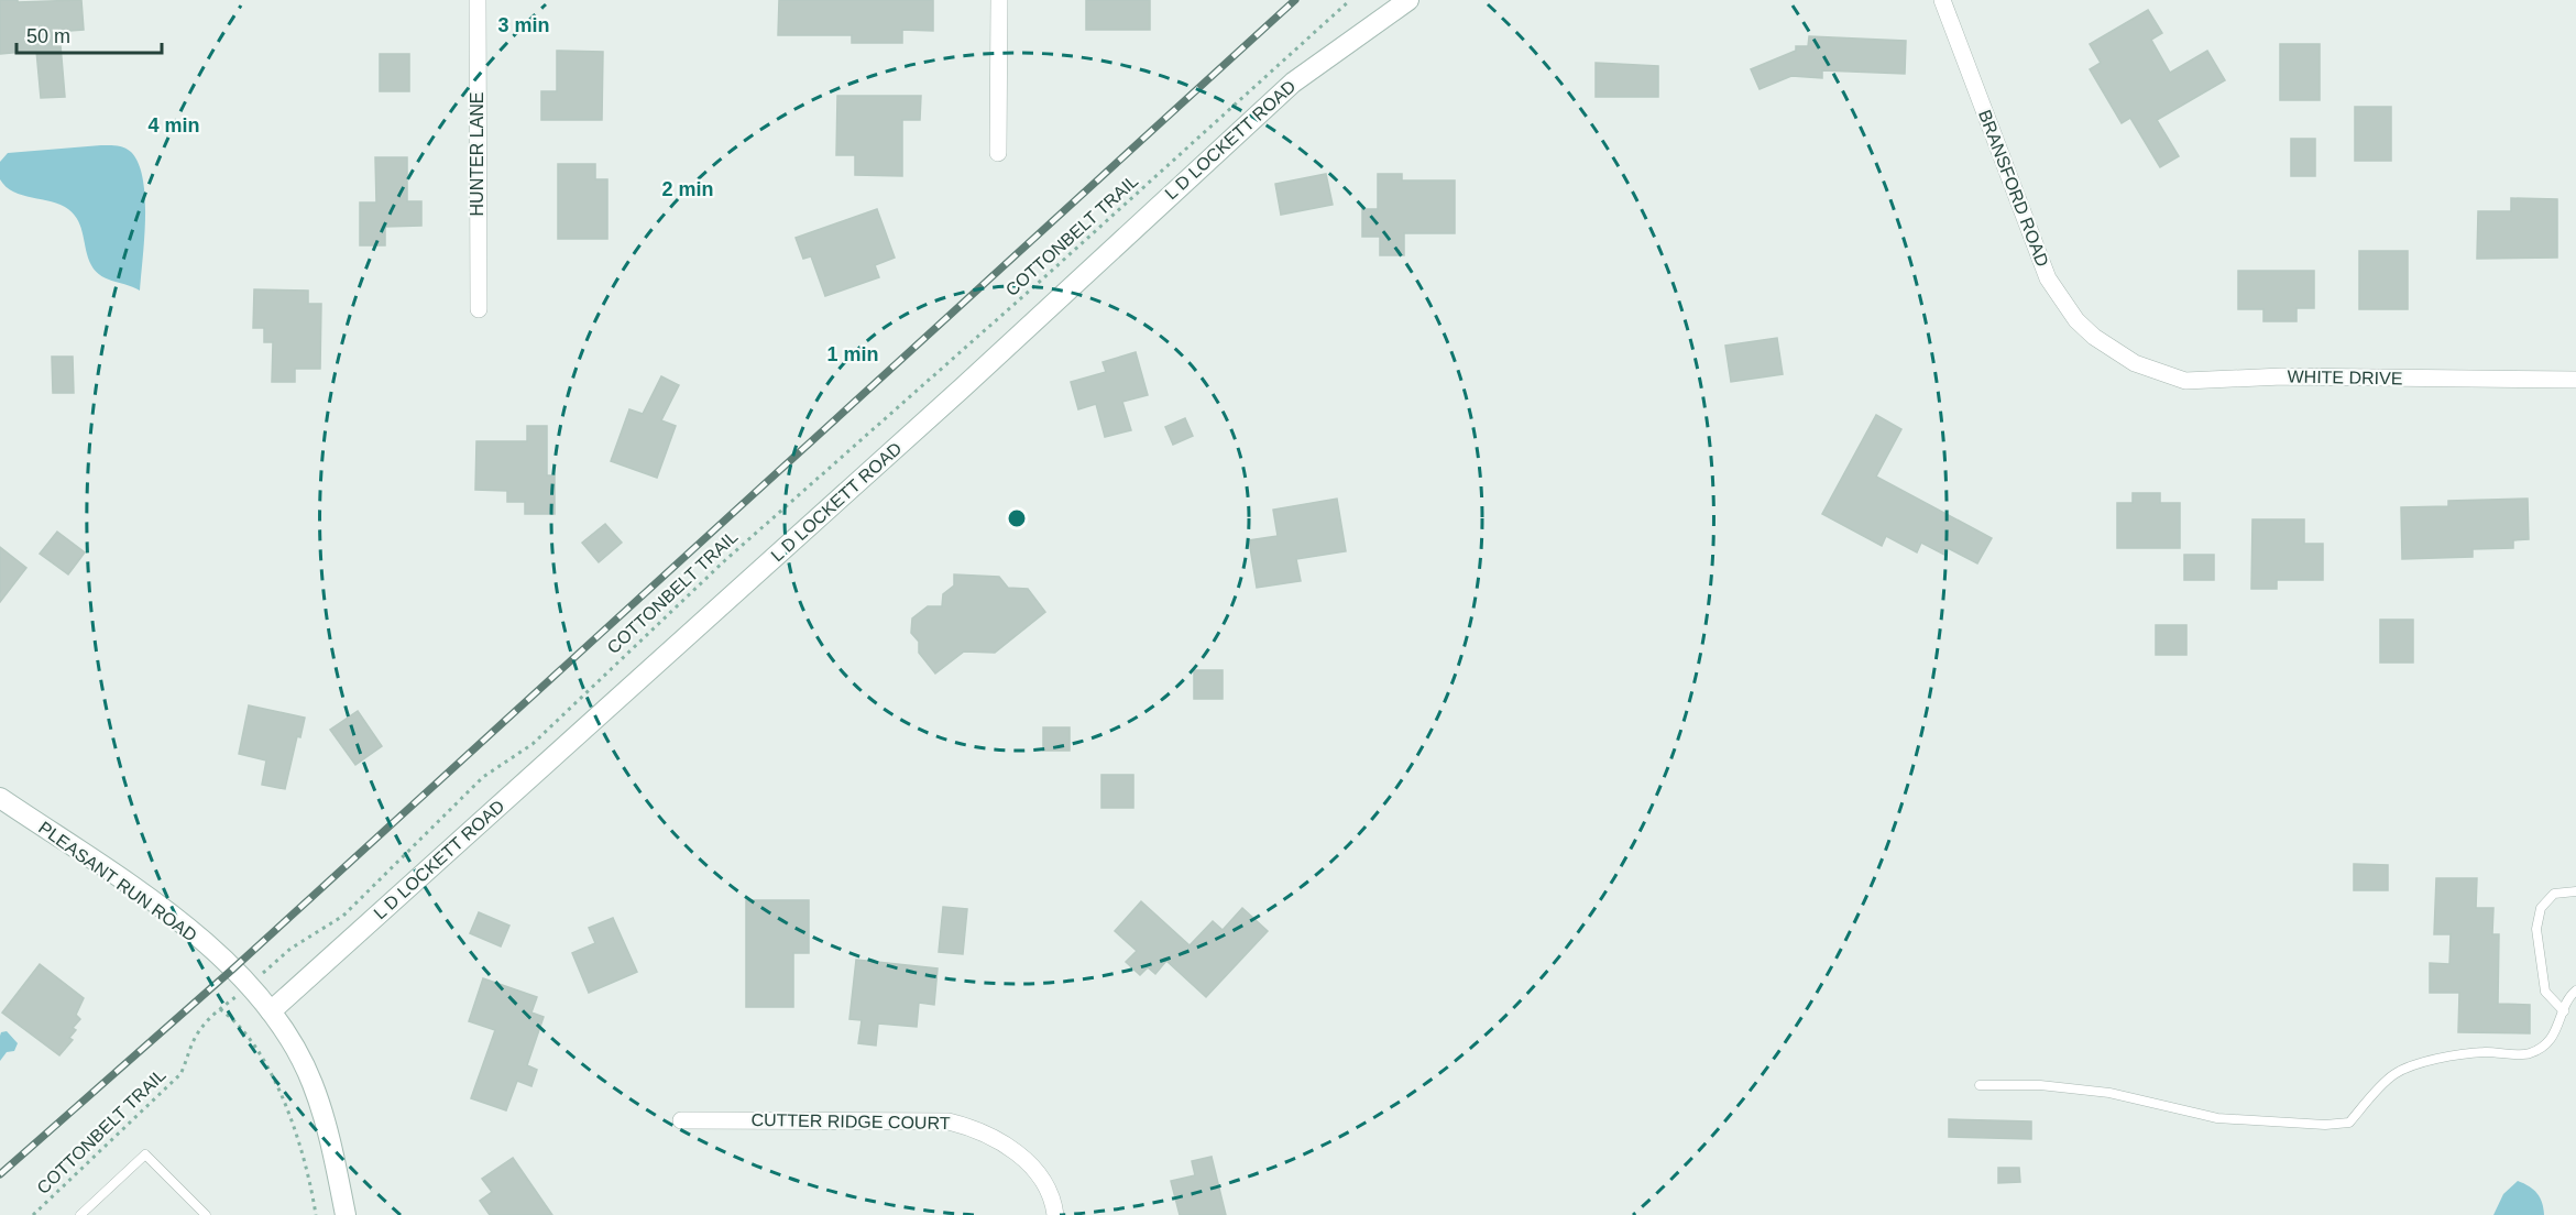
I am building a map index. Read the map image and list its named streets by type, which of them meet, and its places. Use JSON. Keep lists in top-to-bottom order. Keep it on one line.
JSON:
{"streets":{"main road":["L D LOCKETT ROAD","PLEASANT RUN ROAD"],"street":["HUNTER LANE","BRANSFORD ROAD","WHITE DRIVE","CUTTER RIDGE COURT"],"path":["COTTONBELT TRAIL"]},"crossings":[["L D LOCKETT ROAD","PLEASANT RUN ROAD"],["BRANSFORD ROAD","WHITE DRIVE"],["COTTONBELT TRAIL","PLEASANT RUN ROAD"]],"scale_bar":"50 m","rings":["3 min","4 min","2 min","1 min"]}
